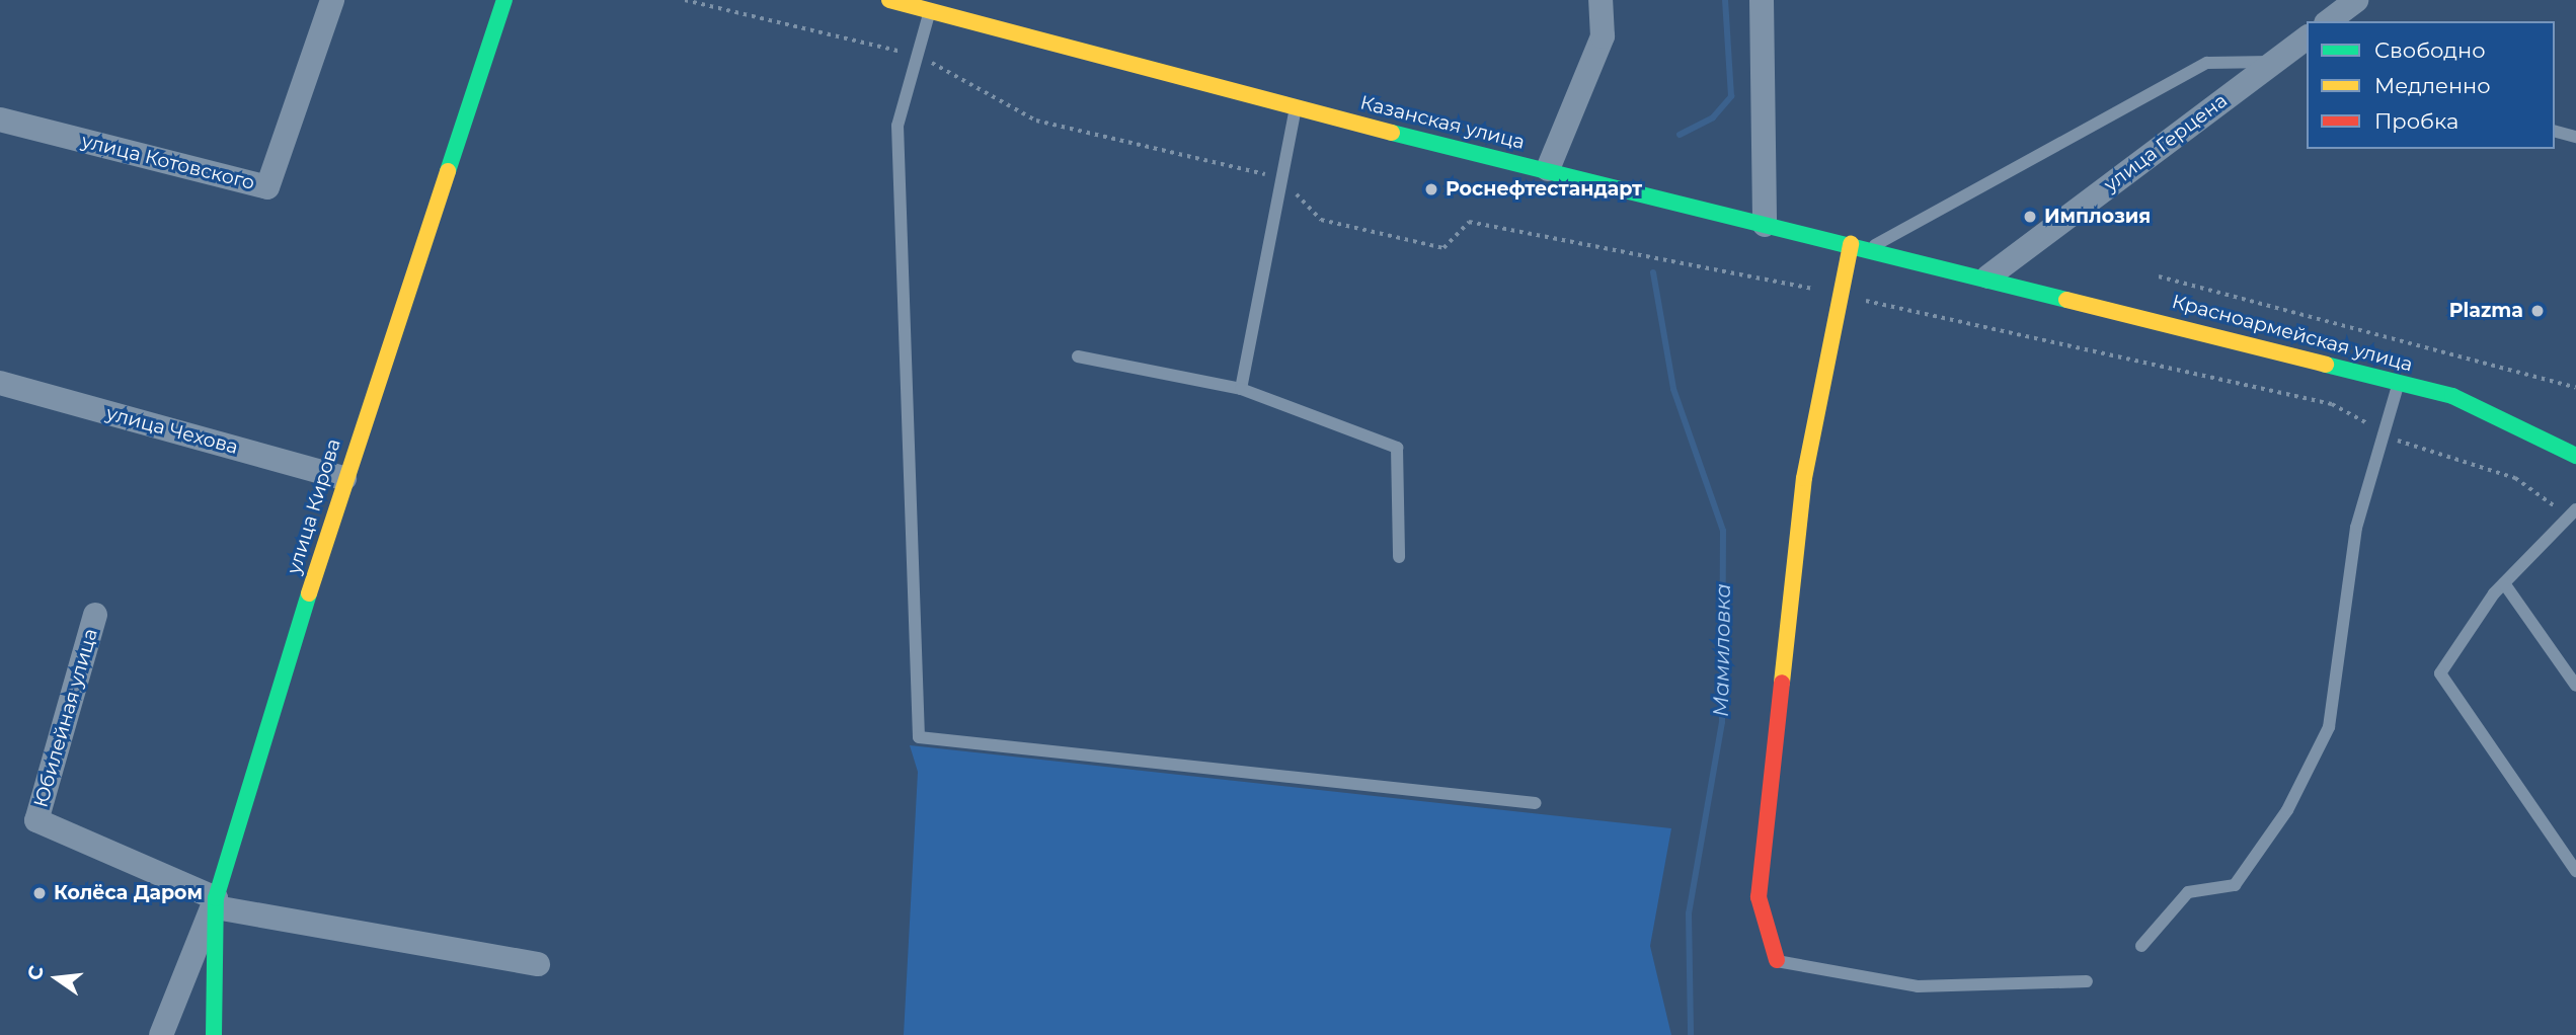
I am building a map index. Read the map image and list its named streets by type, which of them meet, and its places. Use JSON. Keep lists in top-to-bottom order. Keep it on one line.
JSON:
{"streets":{"street":["Казанская улица","улица Герцена","улица Котовского","Красноармейская улица","улица Чехова","улица Кирова","Юбилейная улица"]},"crossings":[["Казанская улица","улица Герцена"],["Казанская улица","Красноармейская улица"],["улица Герцена","Красноармейская улица"],["улица Чехова","улица Кирова"],["улица Кирова","Юбилейная улица"]],"water":["Мамиловка"],"places":["Роснефтестандарт","Имплозия","Plazma","Колёса Даром"],"legend":["Свободно","Медленно","Пробка"],"north":"left"}
